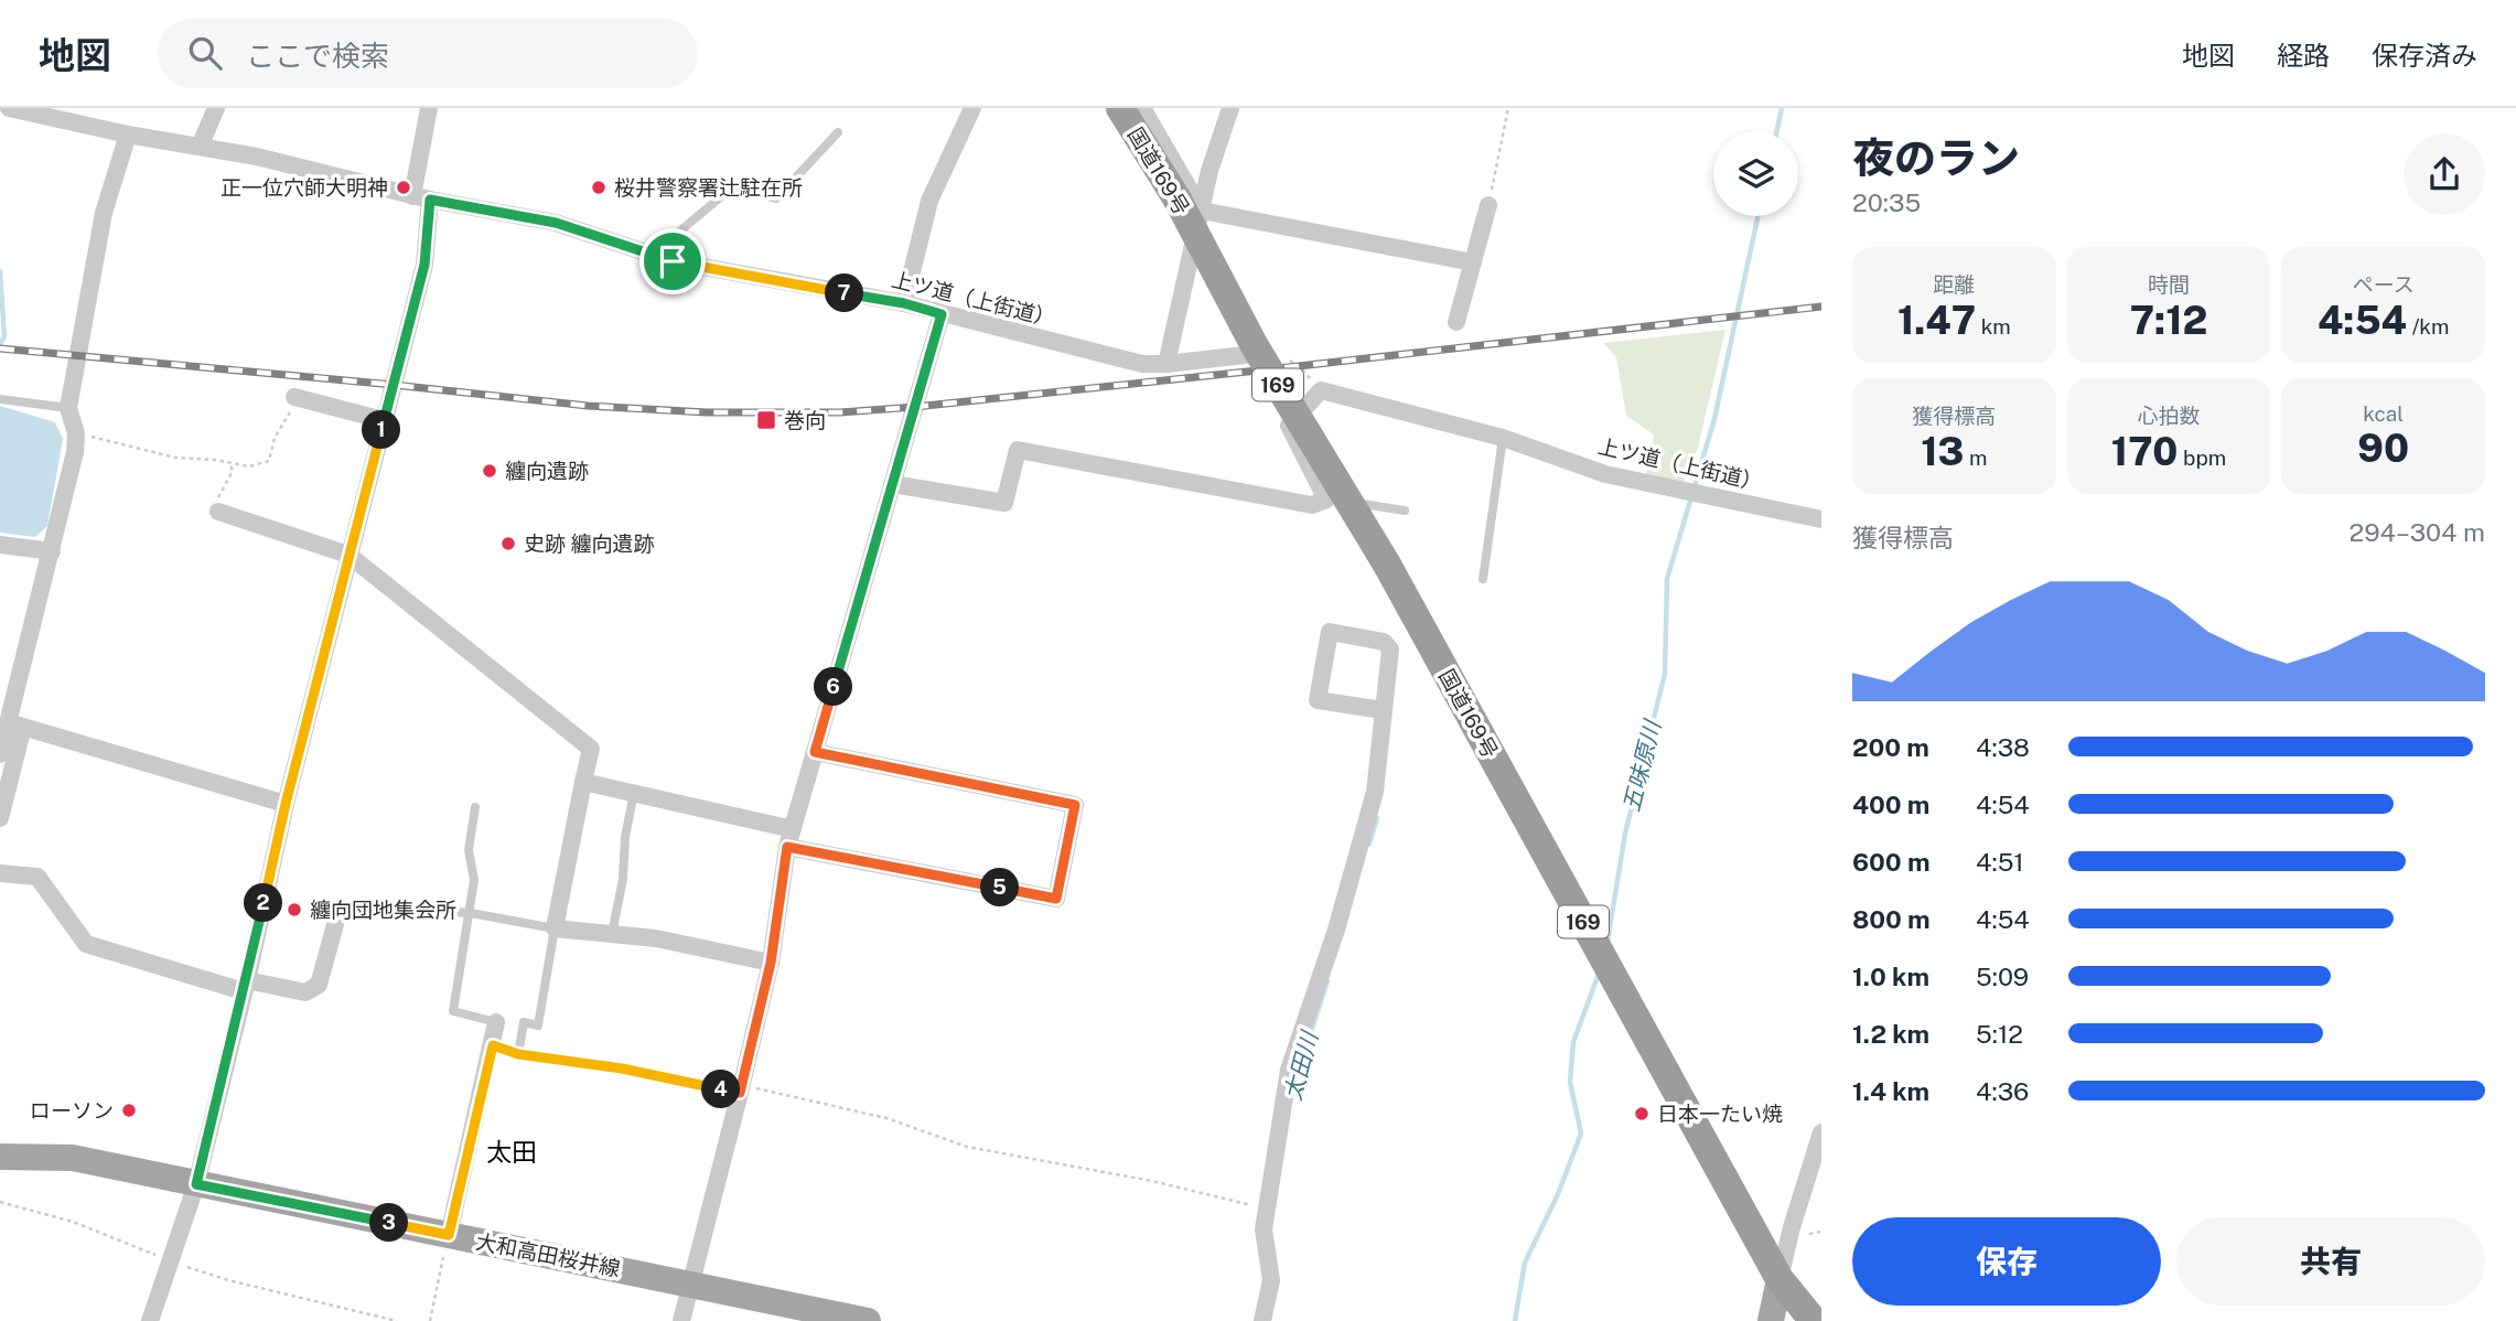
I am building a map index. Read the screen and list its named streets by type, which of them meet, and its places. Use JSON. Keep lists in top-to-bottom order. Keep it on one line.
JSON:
{"streets":{"highway":["国道169号","169"],"main road":["大和高田桜井線"],"street":["上ツ道（上街道）"]},"districts":["太田"],"water":["五味原川","太田川"],"places":{"other":["正一位穴師大明神","桜井警察署辻駐在所","纏向遺跡","史跡 纏向遺跡","纏向団地集会所","ローソン","日本一たい焼"],"transit":["巻向"]},"page":{"header":"地図","search":"ここで検索","nav":["地図","経路","保存済み"],"heading":["夜のラン","20:35"],"stats":[["距離","1.47 km"],["時間","7:12"],["ペース","4:54 /km"],["獲得標高","13 m"],["心拍数","170 bpm"],["kcal","90"]],"pins":["7","1","6","5","2","4","3"],"chart":["獲得標高","294–304 m"],"list":[{"name":"200 m","note":"4:38"},{"name":"400 m","note":"4:54"},{"name":"600 m","note":"4:51"},{"name":"800 m","note":"4:54"},{"name":"1.0 km","note":"5:09"},{"name":"1.2 km","note":"5:12"},{"name":"1.4 km","note":"4:36"}],"buttons":["保存","共有"]}}
